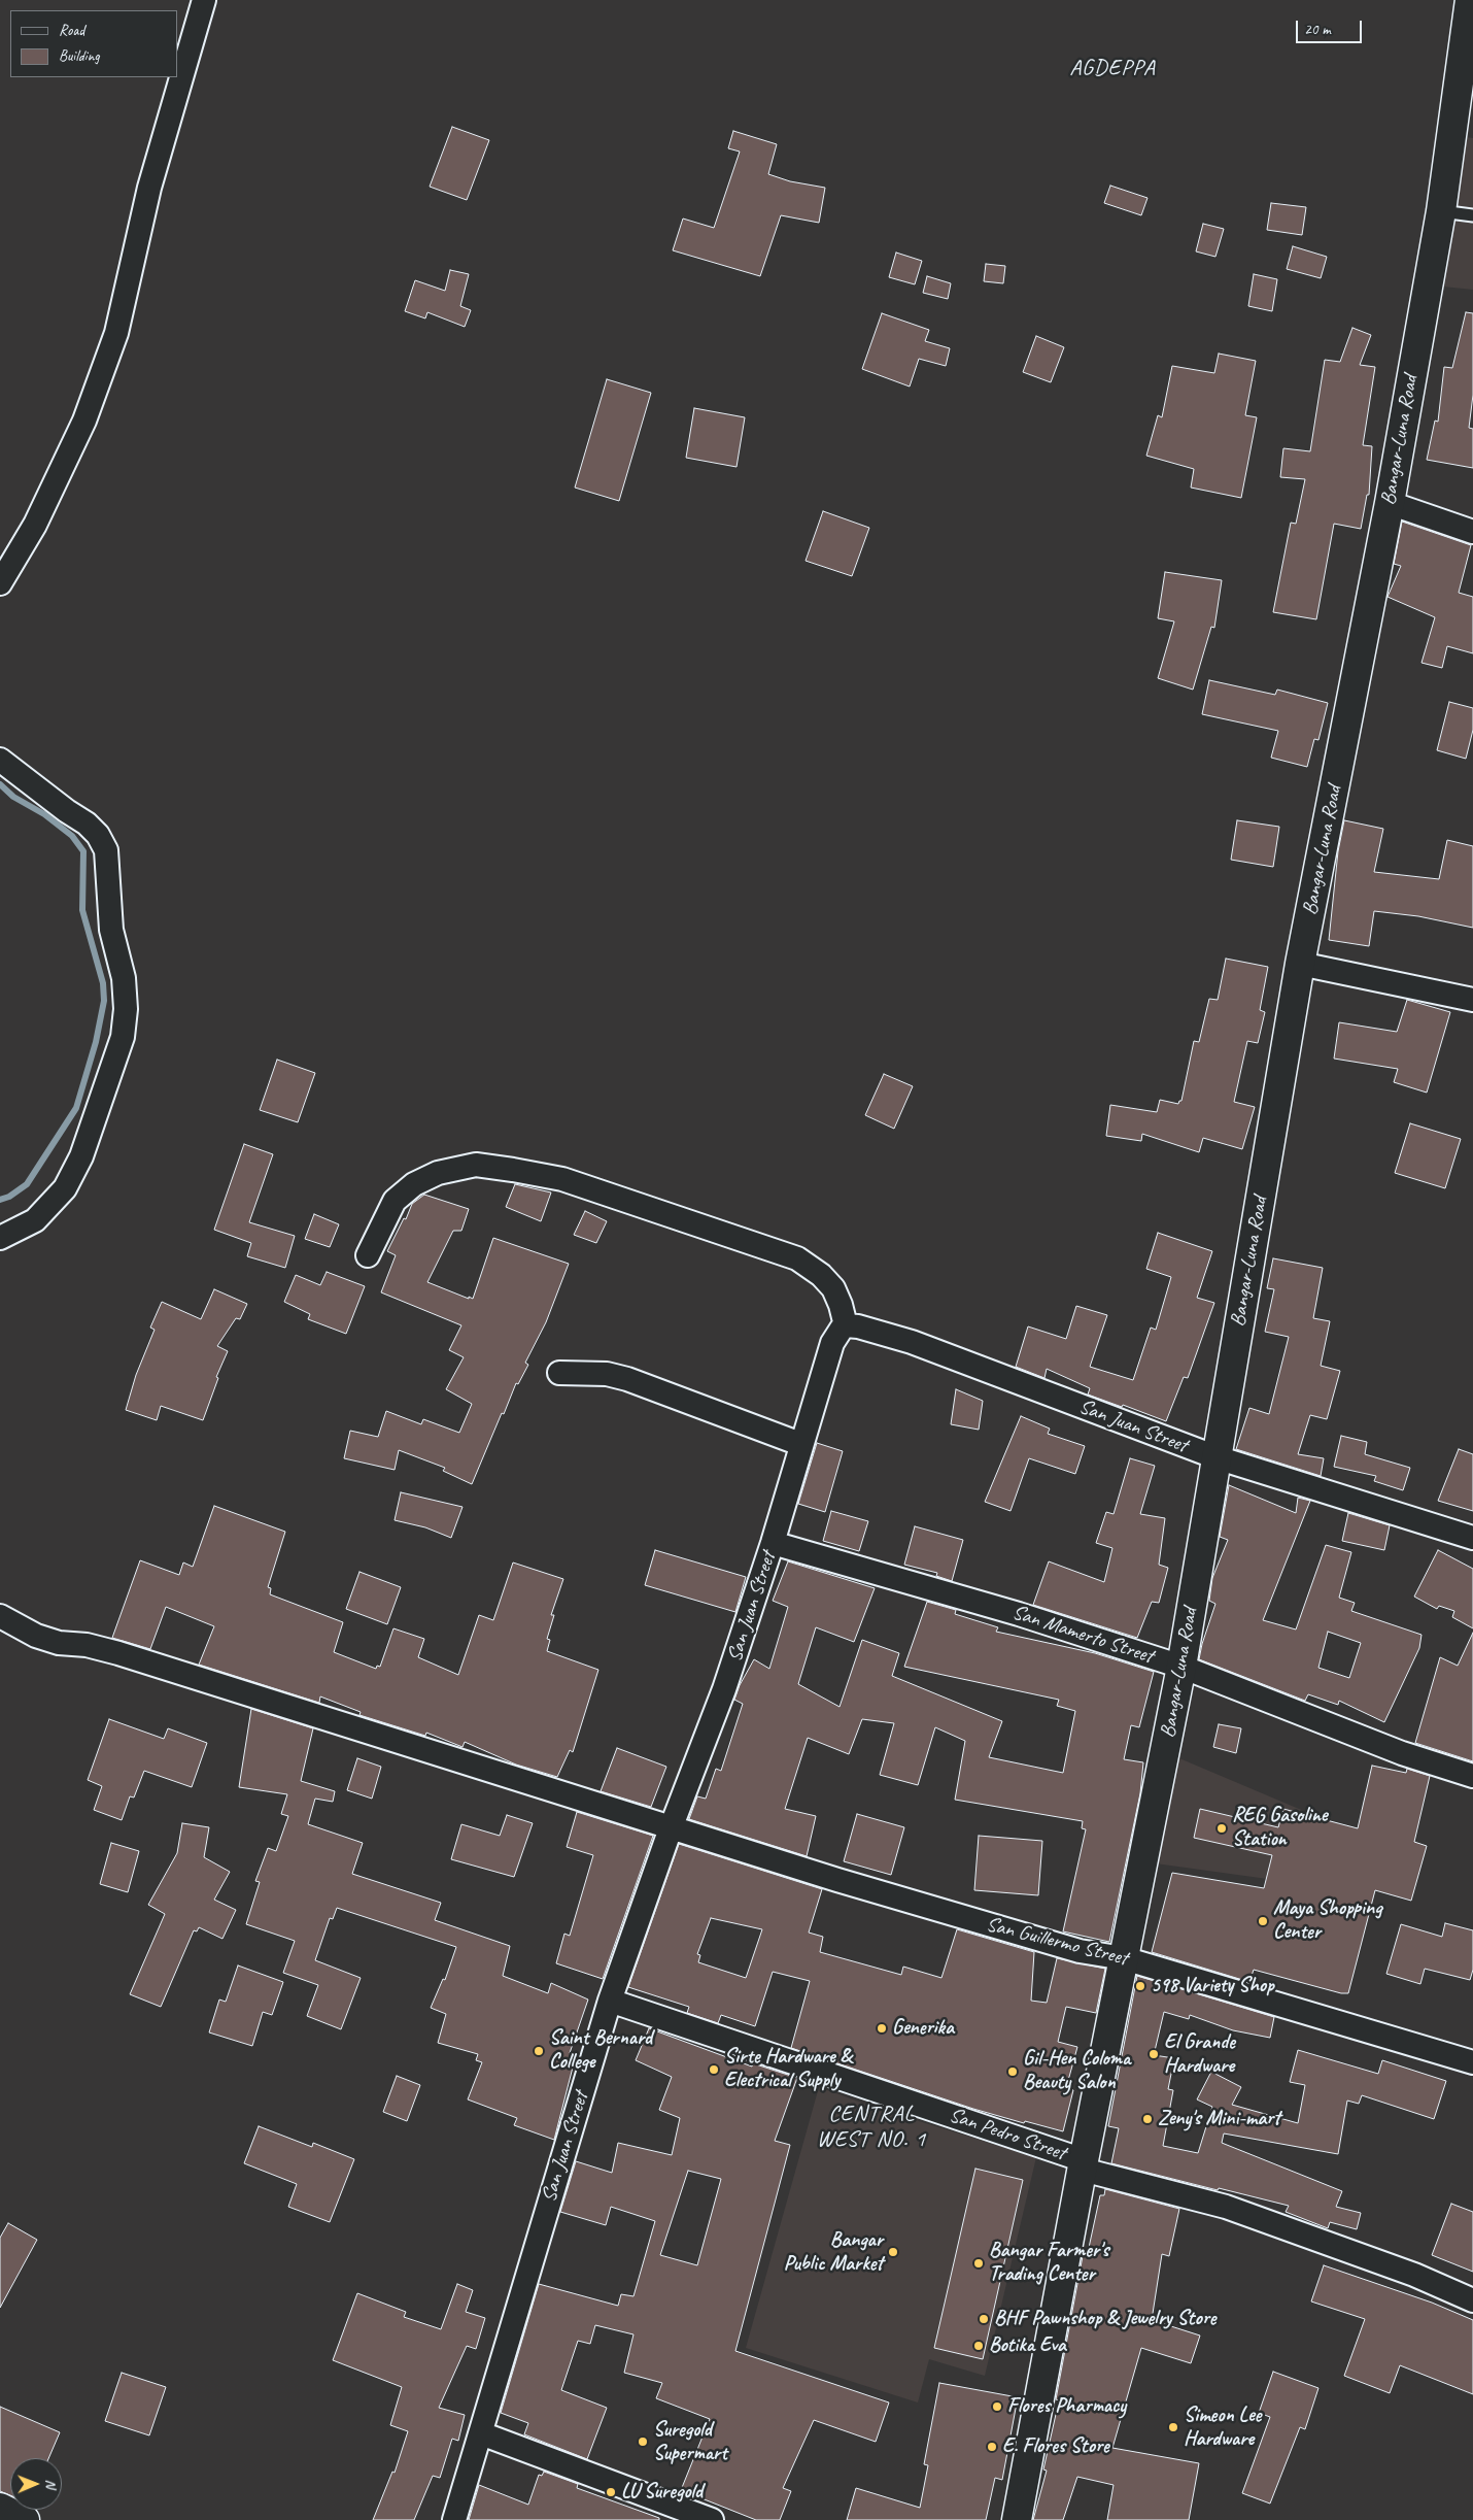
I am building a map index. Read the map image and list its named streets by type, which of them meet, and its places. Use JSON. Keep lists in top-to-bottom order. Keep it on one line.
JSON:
{"streets":{"main road":["Bangar-Luna Road"],"street":["San Juan Street","San Mamerto Street","San Guillermo Street","San Pedro Street"]},"crossings":[["Bangar-Luna Road","San Juan Street"],["Bangar-Luna Road","San Mamerto Street"],["Bangar-Luna Road","San Guillermo Street"],["Bangar-Luna Road","San Pedro Street"],["San Juan Street","San Mamerto Street"],["San Juan Street","San Guillermo Street"],["San Juan Street","San Pedro Street"]],"districts":["AGDEPPA","CENTRAL WEST NO. 1"],"places":["REG Gasoline Station","Maya Shopping Center","598 Variety Shop","Generika","Saint Bernard College","El Grande Hardware","Sirte Hardware & Electrical Supply","Gil-Hen Coloma Beauty Salon","Zeny's Mini-mart","Bangar Public Market","Bangar Farmer's Trading Center","BHF Pawnshop & Jewelry Store","Botika Eva","Flores Pharmacy","Simeon Lee Hardware","Suregold Supermart","E. Flores Store","LU Suregold"],"legend":["Road","Building"],"scale_bar":"20 m","north":"right"}
